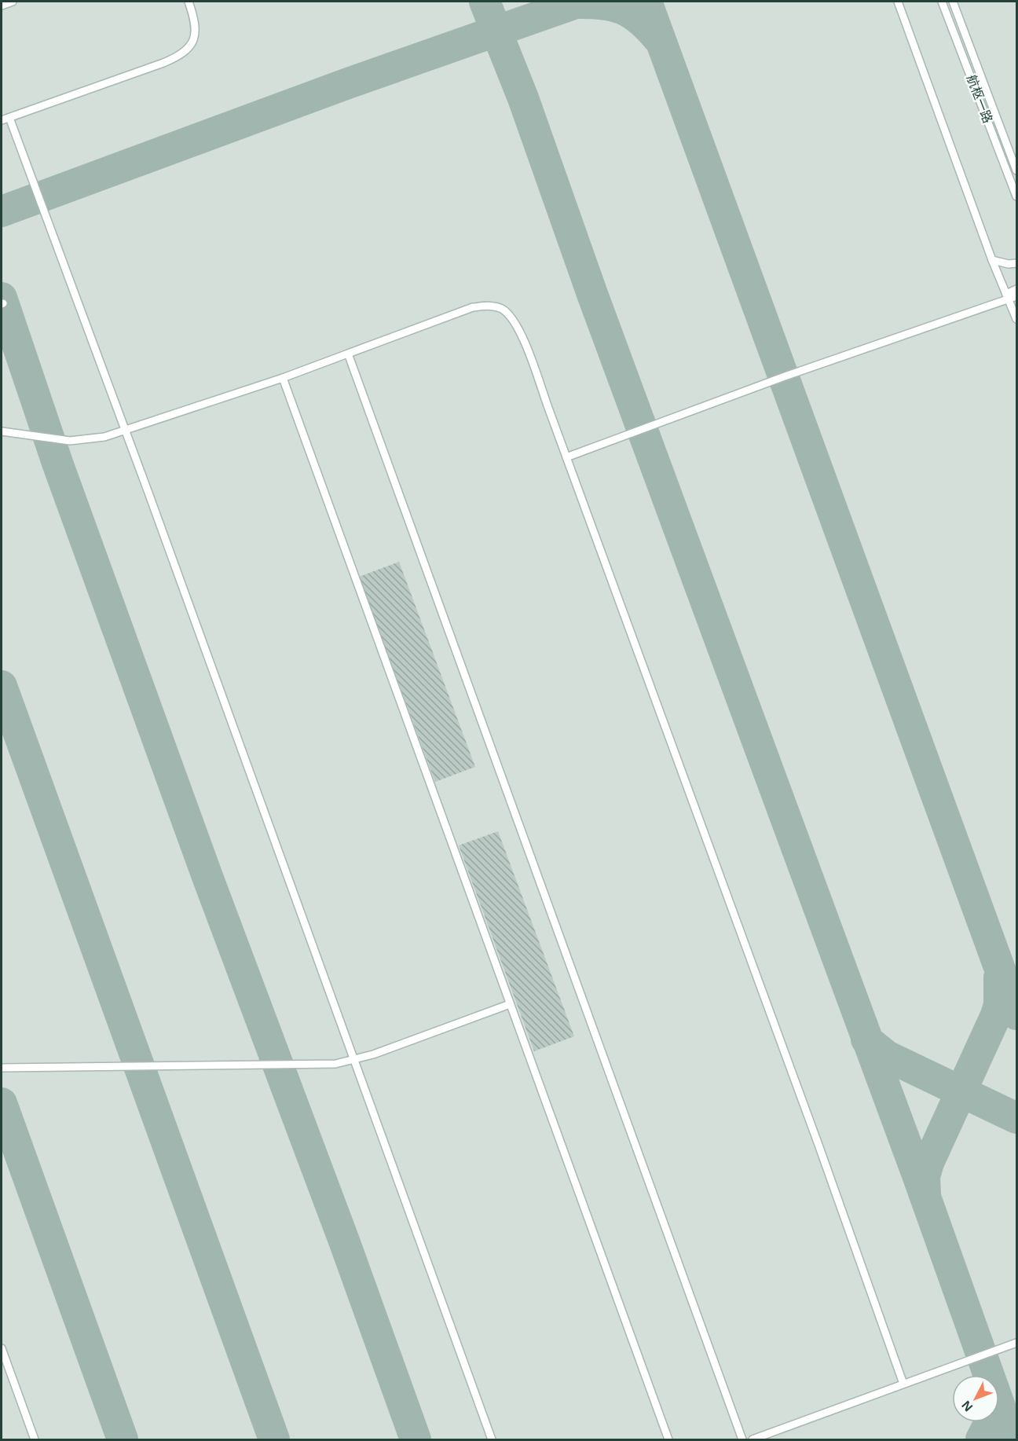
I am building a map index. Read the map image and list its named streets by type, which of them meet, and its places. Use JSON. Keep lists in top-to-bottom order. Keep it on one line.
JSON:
{"streets":{"lane":["航枢一路"]},"north":"bottom left"}
